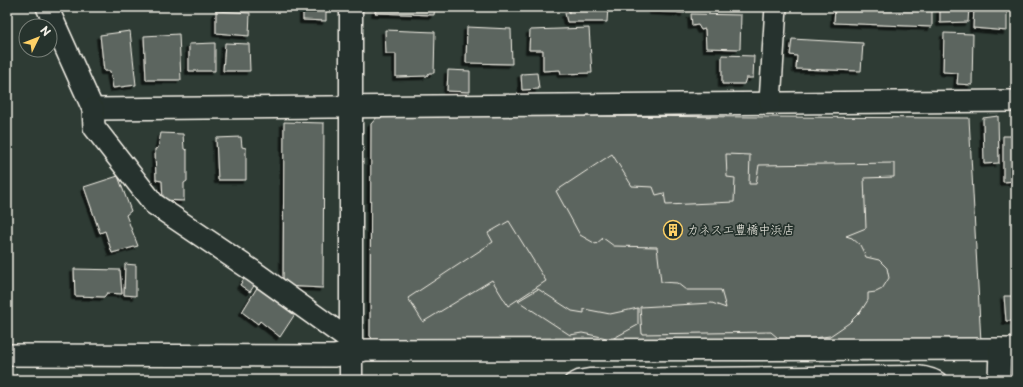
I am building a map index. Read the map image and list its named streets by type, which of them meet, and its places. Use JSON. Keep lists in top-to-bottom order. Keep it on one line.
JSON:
{"places":{"building":["カネスエ豊橋中浜店"]},"north":"top right"}
